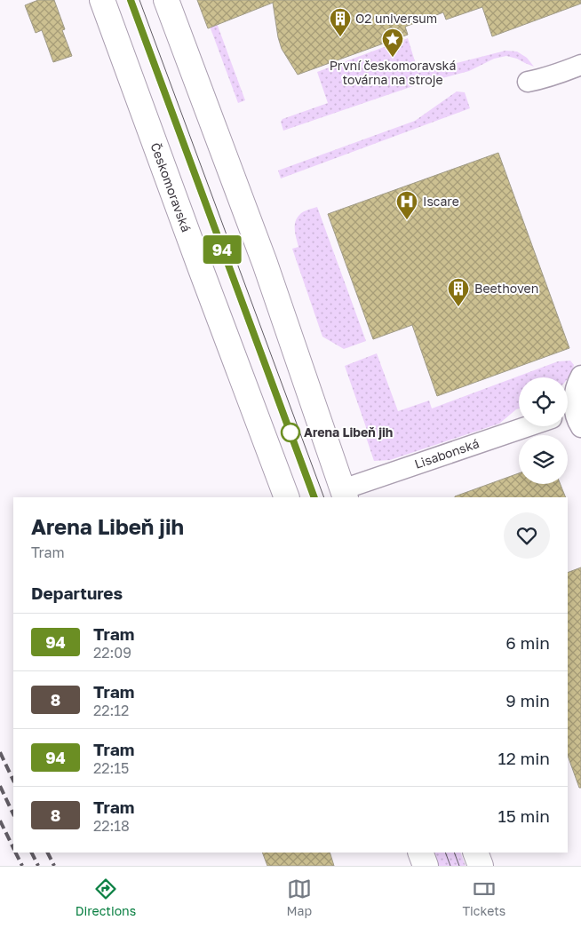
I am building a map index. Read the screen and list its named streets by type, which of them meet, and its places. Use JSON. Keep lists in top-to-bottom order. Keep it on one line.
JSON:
{"streets":{"main road":["Českomoravská"],"street":["Lisabonská"]},"places":{"building":["O2 universum","Beethoven"],"place":["První českomoravská továrna na stroje"],"hospital":["Iscare"],"other":["Arena Libeň jih"]},"lines":["tram line 94"],"page":{"on_map":"94","heading":[["Arena Libeň jih","Tram"],"Departures"],"list":[{"mark":"94","name":"Tram","note":"22:09","value":"6 min"},{"mark":"8","name":"Tram","note":"22:12","value":"9 min"},{"mark":"94","name":"Tram","note":"22:15","value":"12 min"},{"mark":"8","name":"Tram","note":"22:18","value":"15 min"}],"tabs":["Directions","Map","Tickets"]}}
